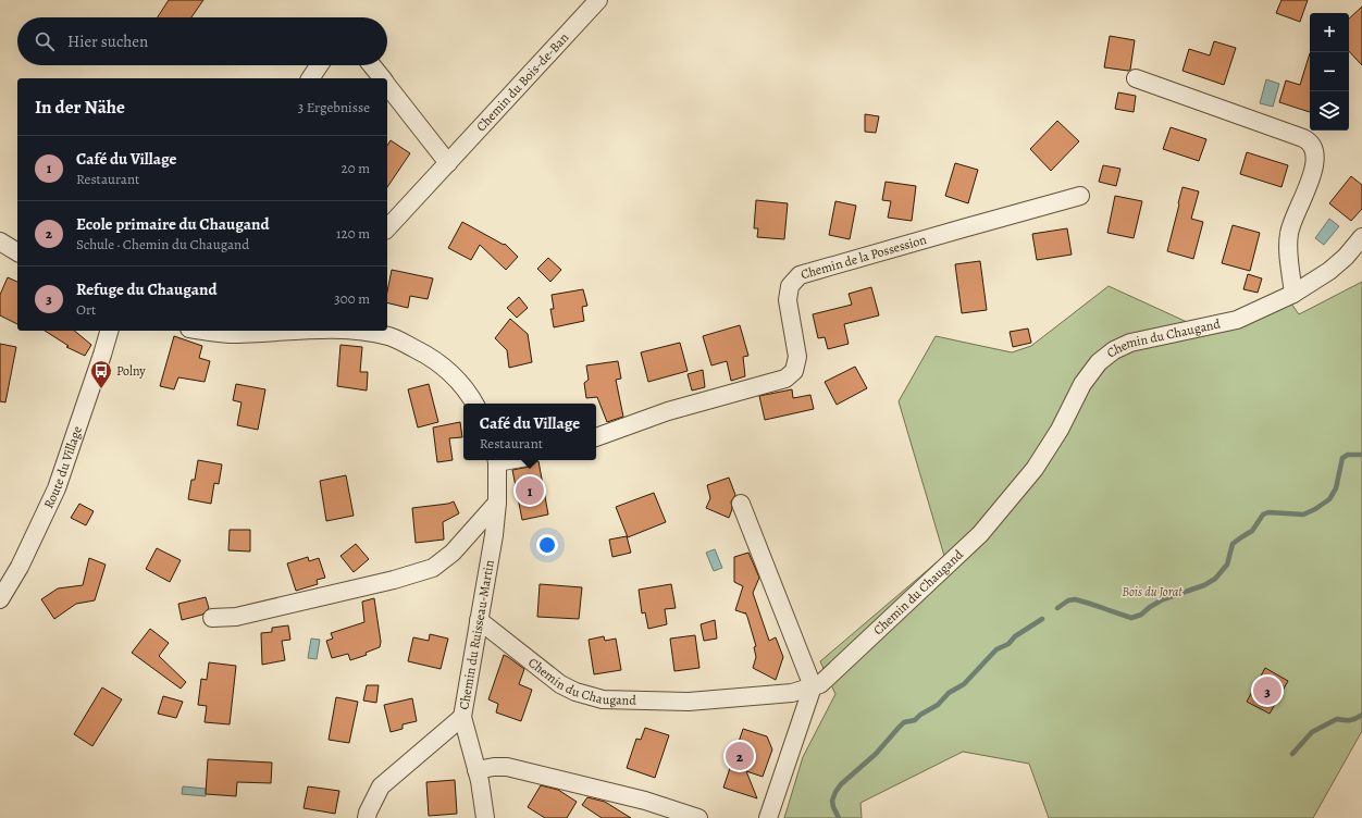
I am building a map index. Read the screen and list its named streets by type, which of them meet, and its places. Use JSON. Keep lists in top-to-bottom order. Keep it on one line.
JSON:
{"streets":{"street":["Chemin du Bois-de-Ban","Chemin de la Possession","Chemin du Chaugand","Route du Village","Chemin du Ruisseau-Martin"]},"crossings":[["Chemin du Chaugand","Chemin du Ruisseau-Martin"]],"parks":["Bois du Jorat"],"places":{"bus stop":["Polny"]},"page":{"map_buttons":["+","−"],"search":"Hier suchen","heading":["In der Nähe","3 Ergebnisse"],"list":[{"mark":"1","name":"Café du Village","note":"Restaurant","value":"20 m"},{"mark":"2","name":"Ecole primaire du Chaugand","note":"Schule · Chemin du Chaugand","value":"120 m"},{"mark":"3","name":"Refuge du Chaugand","note":"Ort","value":"300 m"}],"popup":["Café du Village","Restaurant"],"pins":["1","3","2"]}}
